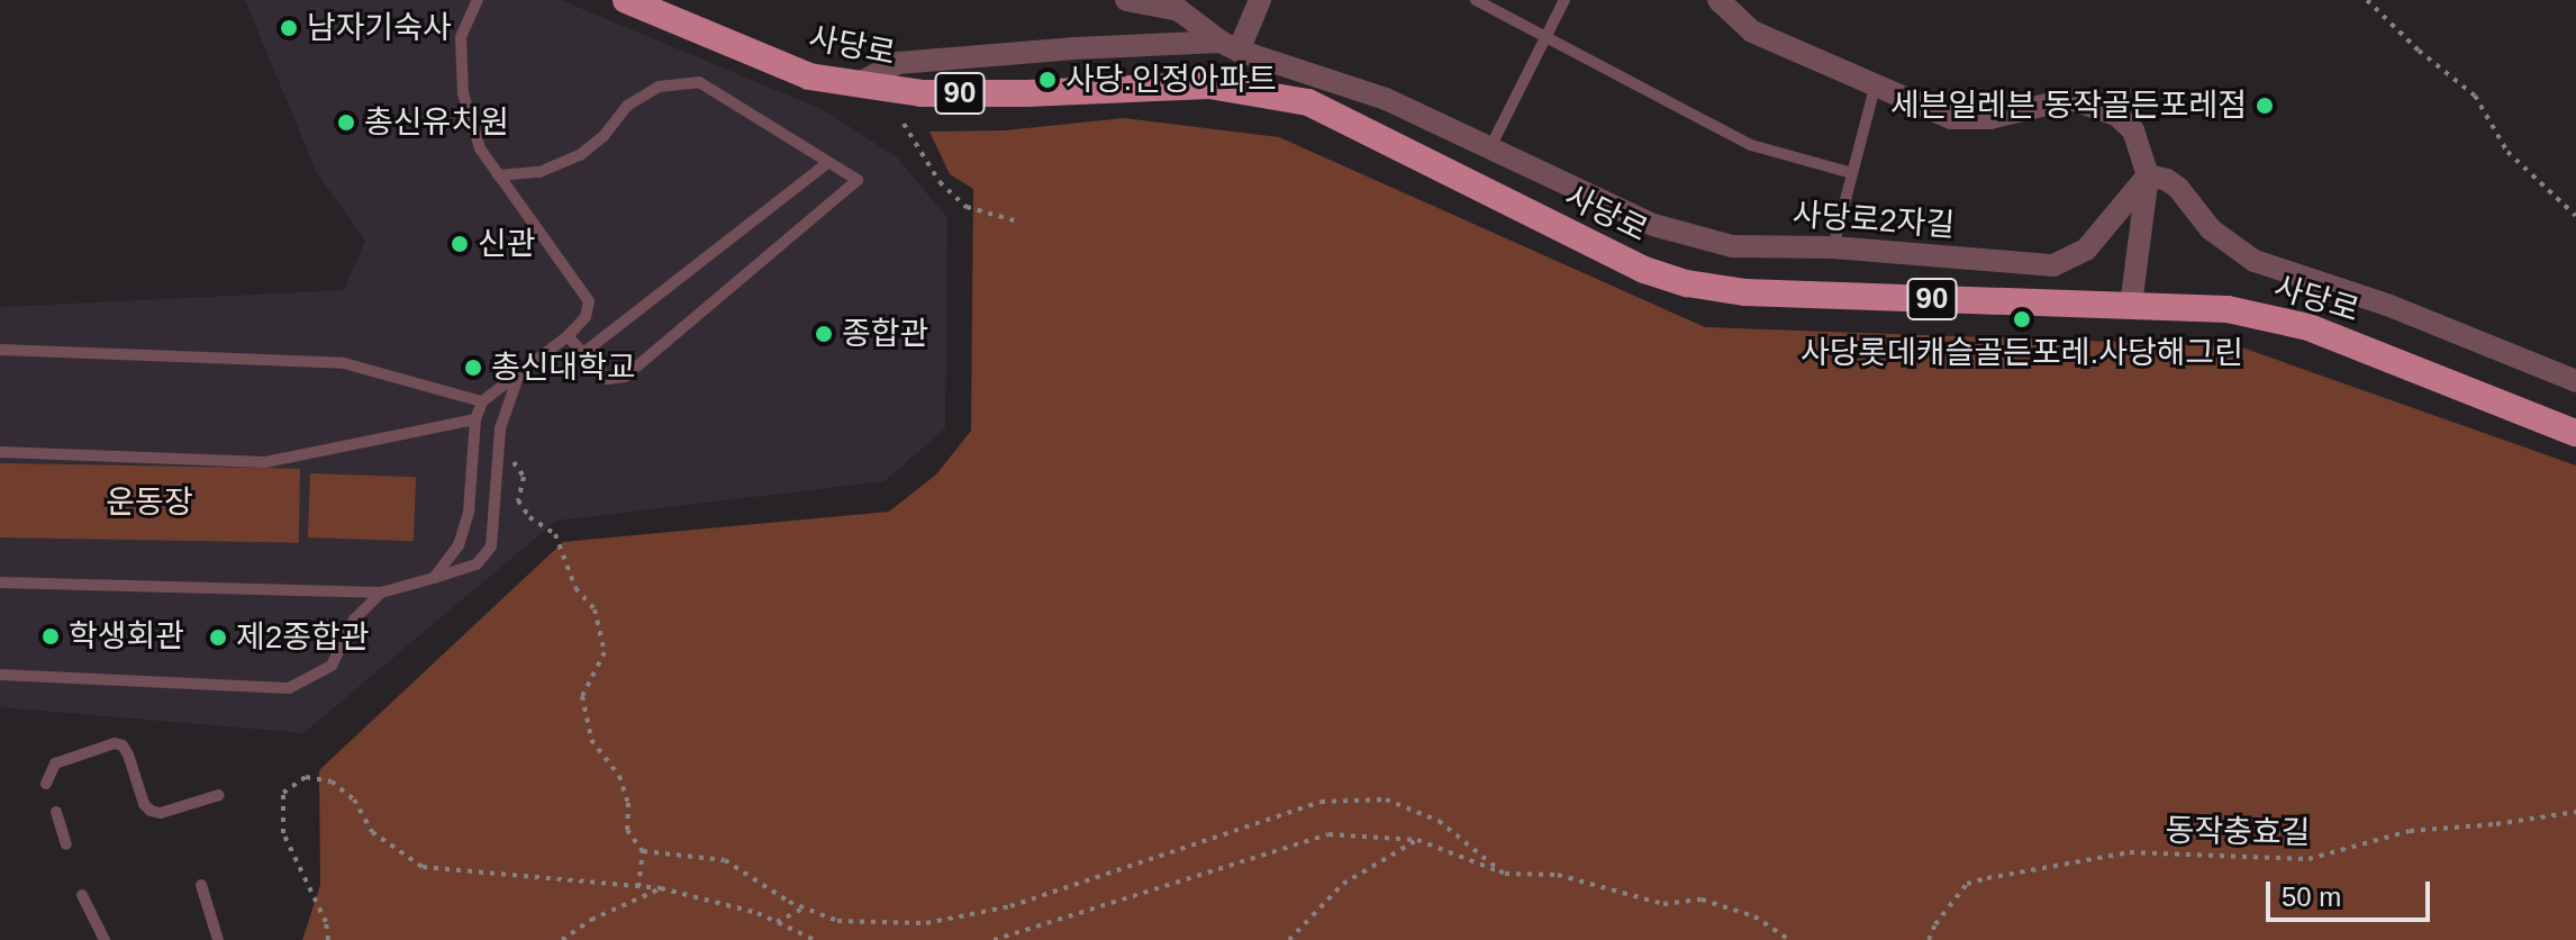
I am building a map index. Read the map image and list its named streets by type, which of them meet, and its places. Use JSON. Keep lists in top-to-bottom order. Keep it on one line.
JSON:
{"streets":{"main road":["사당로","90"],"street":["사당로2자길"],"path":["동작충효길"]},"parks":["운동장"],"places":["남자기숙사","사당.인정아파트","세븐일레븐 동작골든포레점","총신유치원","신관","사당롯데캐슬골든포레.사당해그린","종합관","총신대학교","학생회관","제2종합관"],"scale_bar":"50 m"}
